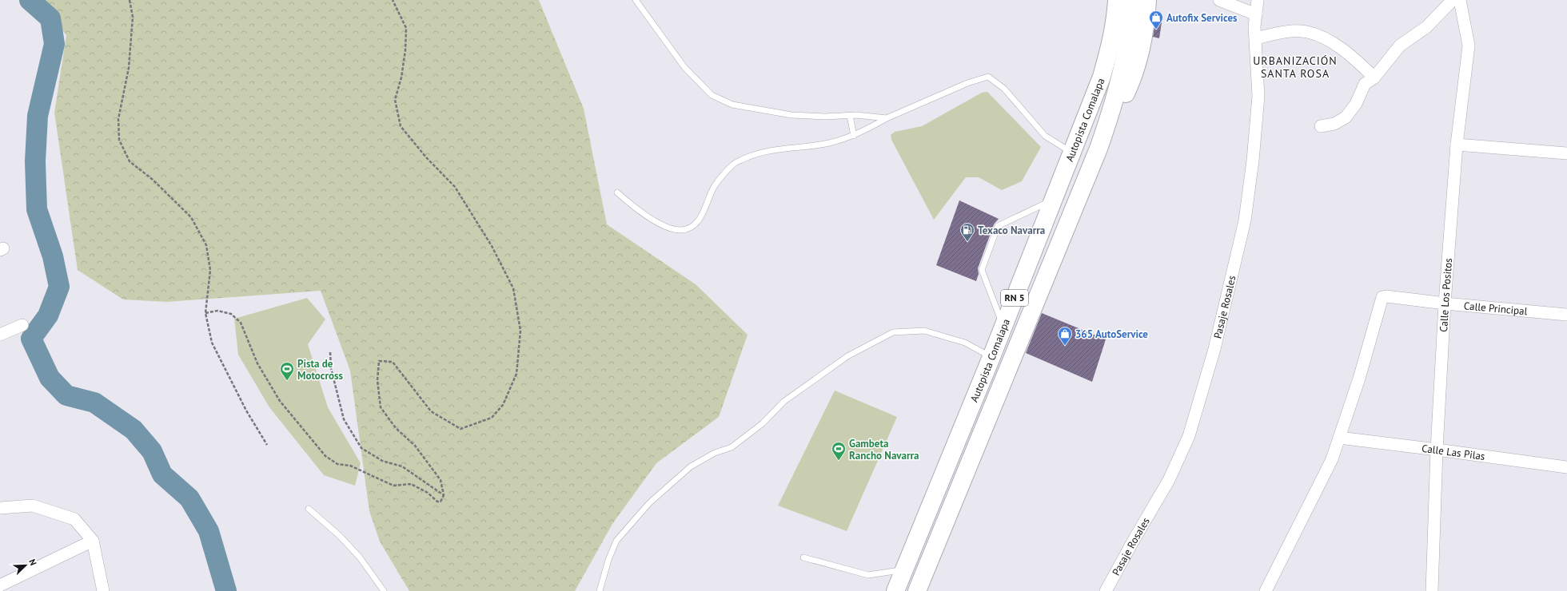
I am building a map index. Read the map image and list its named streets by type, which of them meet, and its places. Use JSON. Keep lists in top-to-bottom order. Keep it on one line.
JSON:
{"streets":{"highway":["Autopista Comalapa","RN 5"],"street":["Calle Los Positos","Pasaje Rosales","Calle Principal","Calle Las Pilas"]},"crossings":[["Calle Los Positos","Calle Principal"],["Calle Los Positos","Calle Las Pilas"],["Calle Principal","Calle Las Pilas"]],"districts":["URBANIZACIÓN SANTA ROSA"],"places":{"shop":["Autofix Services","365 AutoService"],"fuel station":["Texaco Navarra"],"sports":["Pista de Motocross","Gambeta Rancho Navarra"]},"north":"top right"}
